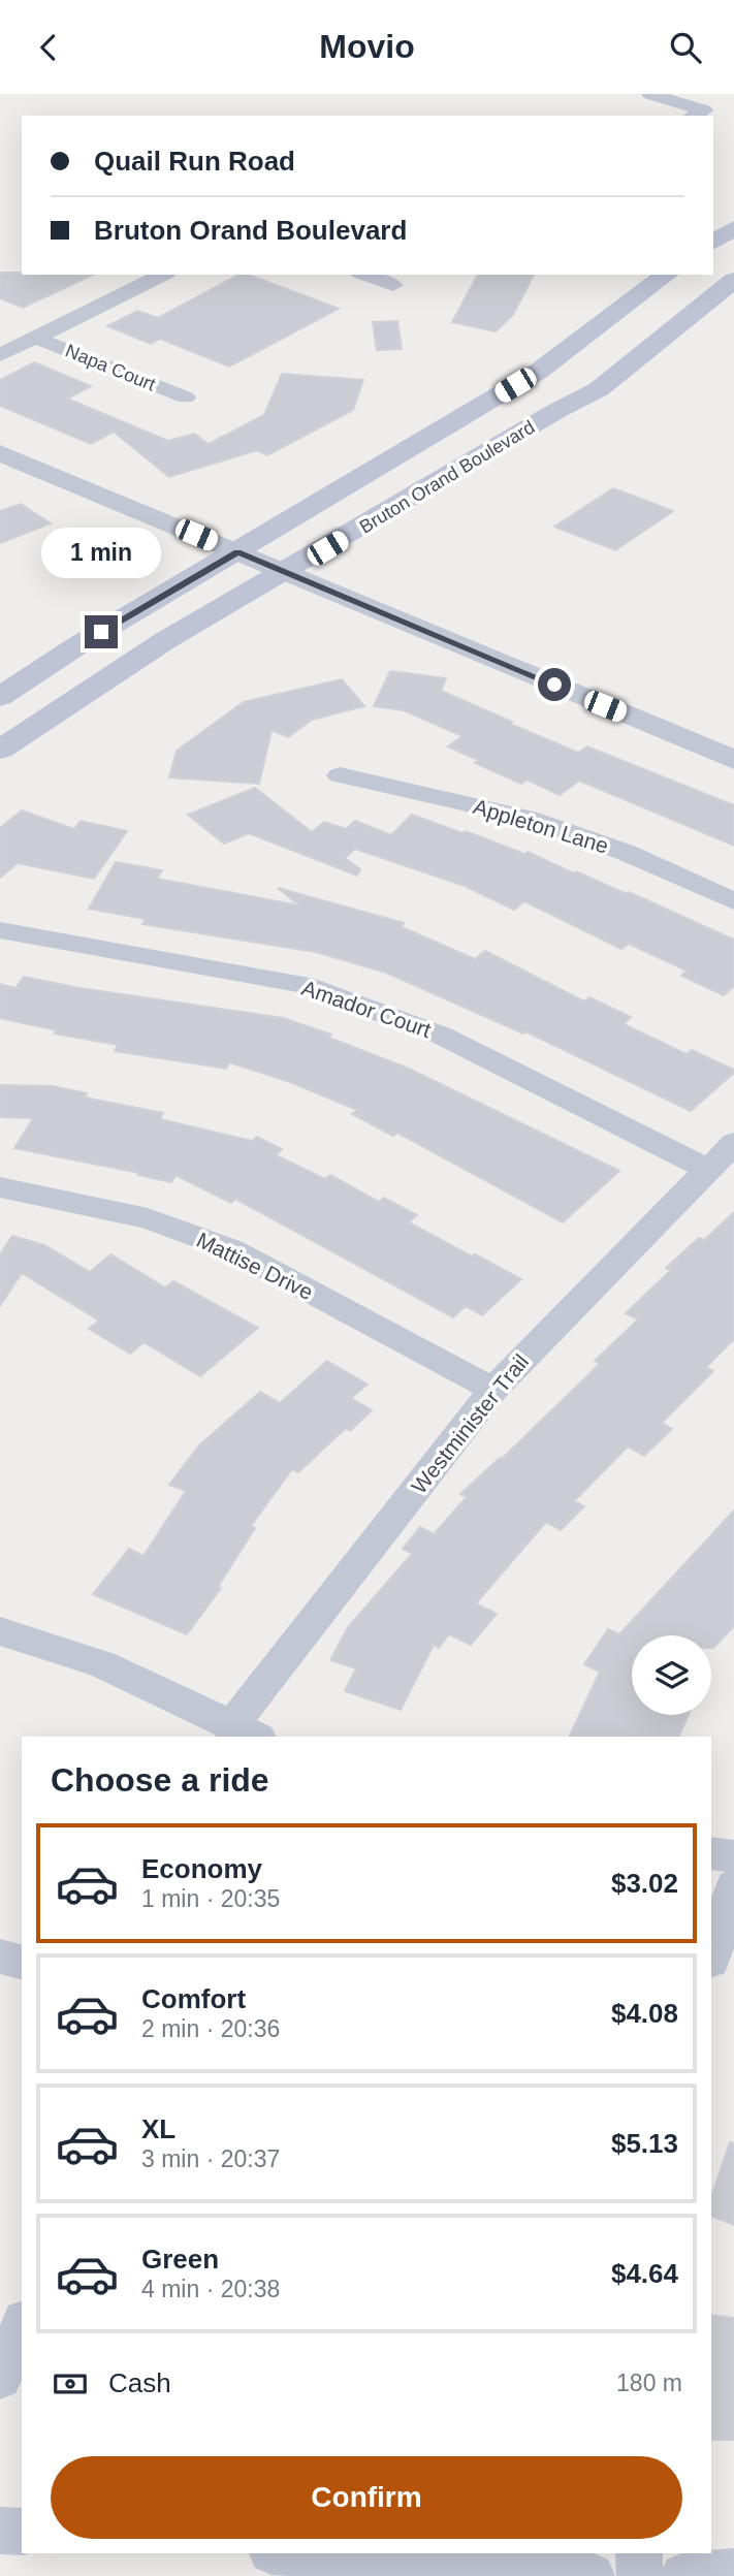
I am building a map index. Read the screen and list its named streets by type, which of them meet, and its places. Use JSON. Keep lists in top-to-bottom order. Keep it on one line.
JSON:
{"streets":{"main road":["Bruton Orand Boulevard"],"street":["Napa Court","Appleton Lane","Amador Court","Mattise Drive","Westminister Trail"]},"crossings":[["Amador Court","Westminister Trail"],["Mattise Drive","Westminister Trail"]],"page":{"header":"Movio","banner":["Quail Run Road","Bruton Orand Boulevard"],"bubble":"1 min","heading":"Choose a ride","list":[{"name":"Economy","note":"1 min · 20:35","value":"$3.02"},{"name":"Comfort","note":"2 min · 20:36","value":"$4.08"},{"name":"XL","note":"3 min · 20:37","value":"$5.13"},{"name":"Green","note":"4 min · 20:38","value":"$4.64"}],"pay":["Cash","180 m"],"buttons":"Confirm"}}
